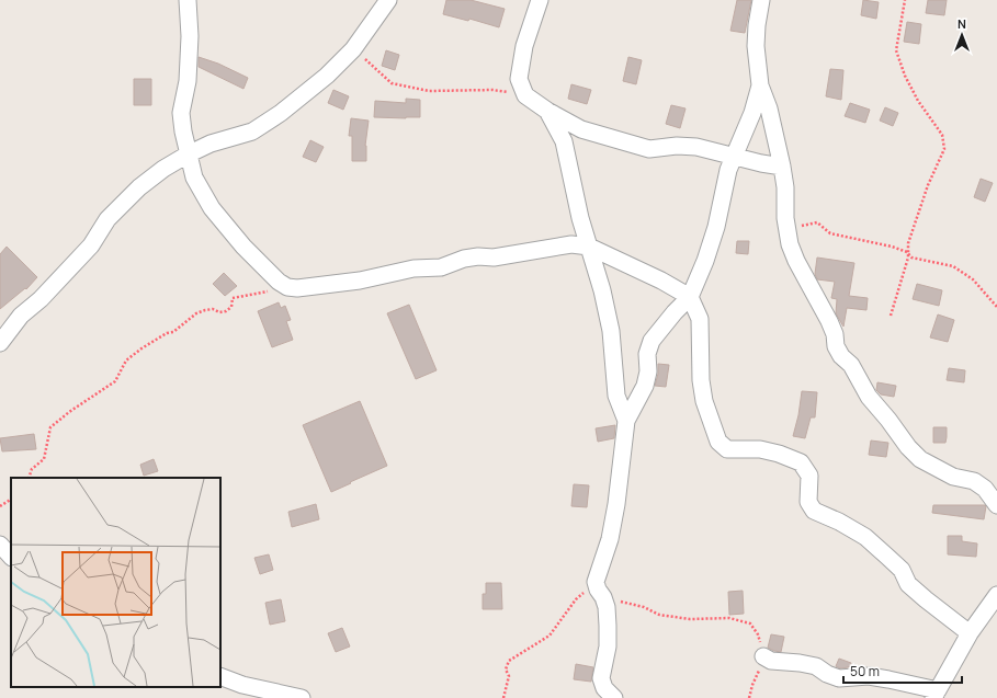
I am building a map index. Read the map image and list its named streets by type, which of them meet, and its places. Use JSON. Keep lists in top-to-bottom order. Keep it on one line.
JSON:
{"scale_bar":"50 m","north":"top"}
